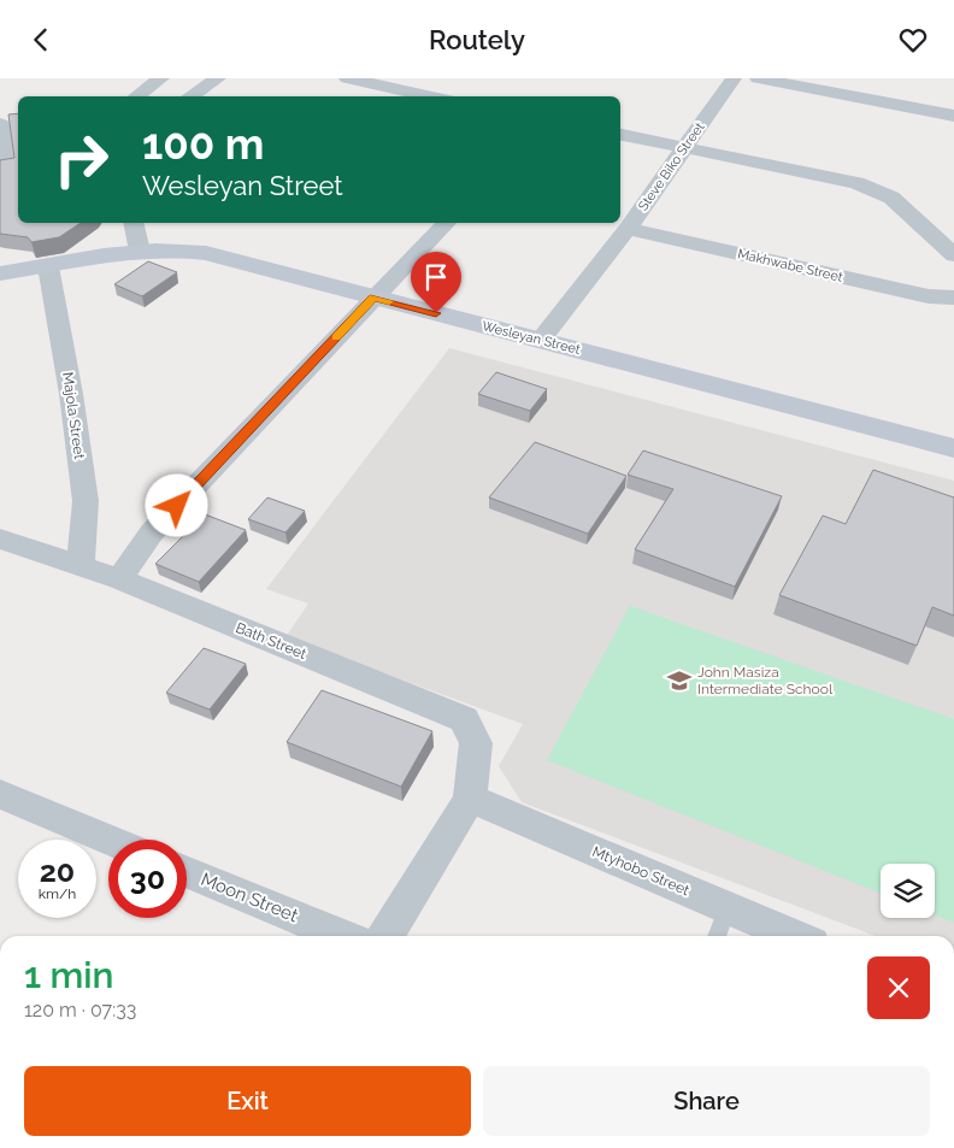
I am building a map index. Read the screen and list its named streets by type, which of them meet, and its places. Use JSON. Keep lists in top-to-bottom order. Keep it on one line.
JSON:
{"streets":{"street":["Steve Biko Street","Makhwabe Street","Wesleyan Street","Majola Street","Bath Street","Mtyhobo Street","Moon Street"]},"crossings":[["Steve Biko Street","Makhwabe Street"],["Steve Biko Street","Wesleyan Street"],["Wesleyan Street","Majola Street"],["Majola Street","Bath Street"],["Bath Street","Mtyhobo Street"]],"places":{"school or university":["John Masiza Intermediate School"]},"page":{"header":"Routely","turn":["100 m","Wesleyan Street"],"speed":"20 km/h","limit":"30","heading":["1 min","120 m · 07:33"],"buttons":["Exit","Share"]}}
